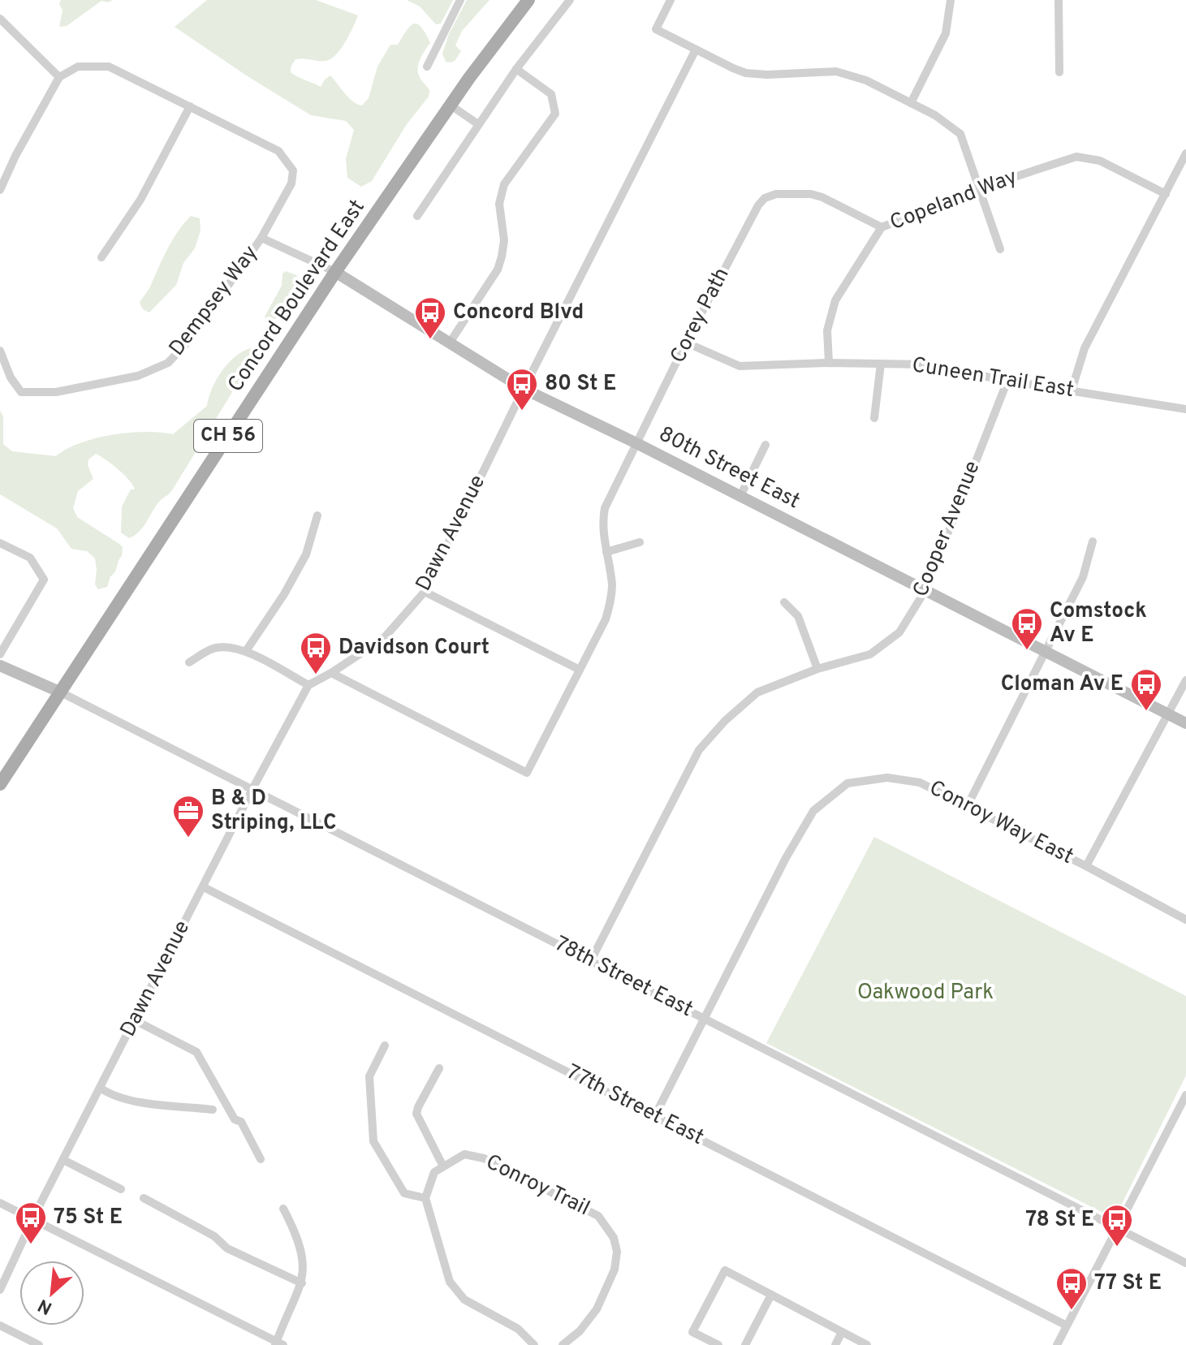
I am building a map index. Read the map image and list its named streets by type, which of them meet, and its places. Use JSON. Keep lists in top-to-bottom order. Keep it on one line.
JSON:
{"streets":{"main road":["Concord Boulevard East","CH 56"],"street":["Copeland Way","Dempsey Way","Corey Path","Cuneen Trail East","80th Street East","Cooper Avenue","Dawn Avenue","Conroy Way East","78th Street East","77th Street East","Conroy Trail"]},"crossings":[["Copeland Way","Corey Path"],["Copeland Way","Cuneen Trail East"],["Concord Boulevard East","80th Street East"],["Concord Boulevard East","78th Street East"],["Dempsey Way","80th Street East"],["Corey Path","Cuneen Trail East"],["Corey Path","80th Street East"],["Corey Path","Dawn Avenue"],["Cuneen Trail East","Cooper Avenue"],["80th Street East","Cooper Avenue"],["80th Street East","Dawn Avenue"],["Cooper Avenue","78th Street East"],["Dawn Avenue","78th Street East"],["Dawn Avenue","77th Street East"],["Conroy Way East","78th Street East"],["Conroy Way East","77th Street East"]],"parks":["Oakwood Park"],"places":{"bus stop":["Concord Blvd","80 St E","Comstock Av E","Davidson Court","Cloman Av E","75 St E","78 St E","77 St E"],"office":["B & D Striping, LLC"]},"north":"bottom left"}
